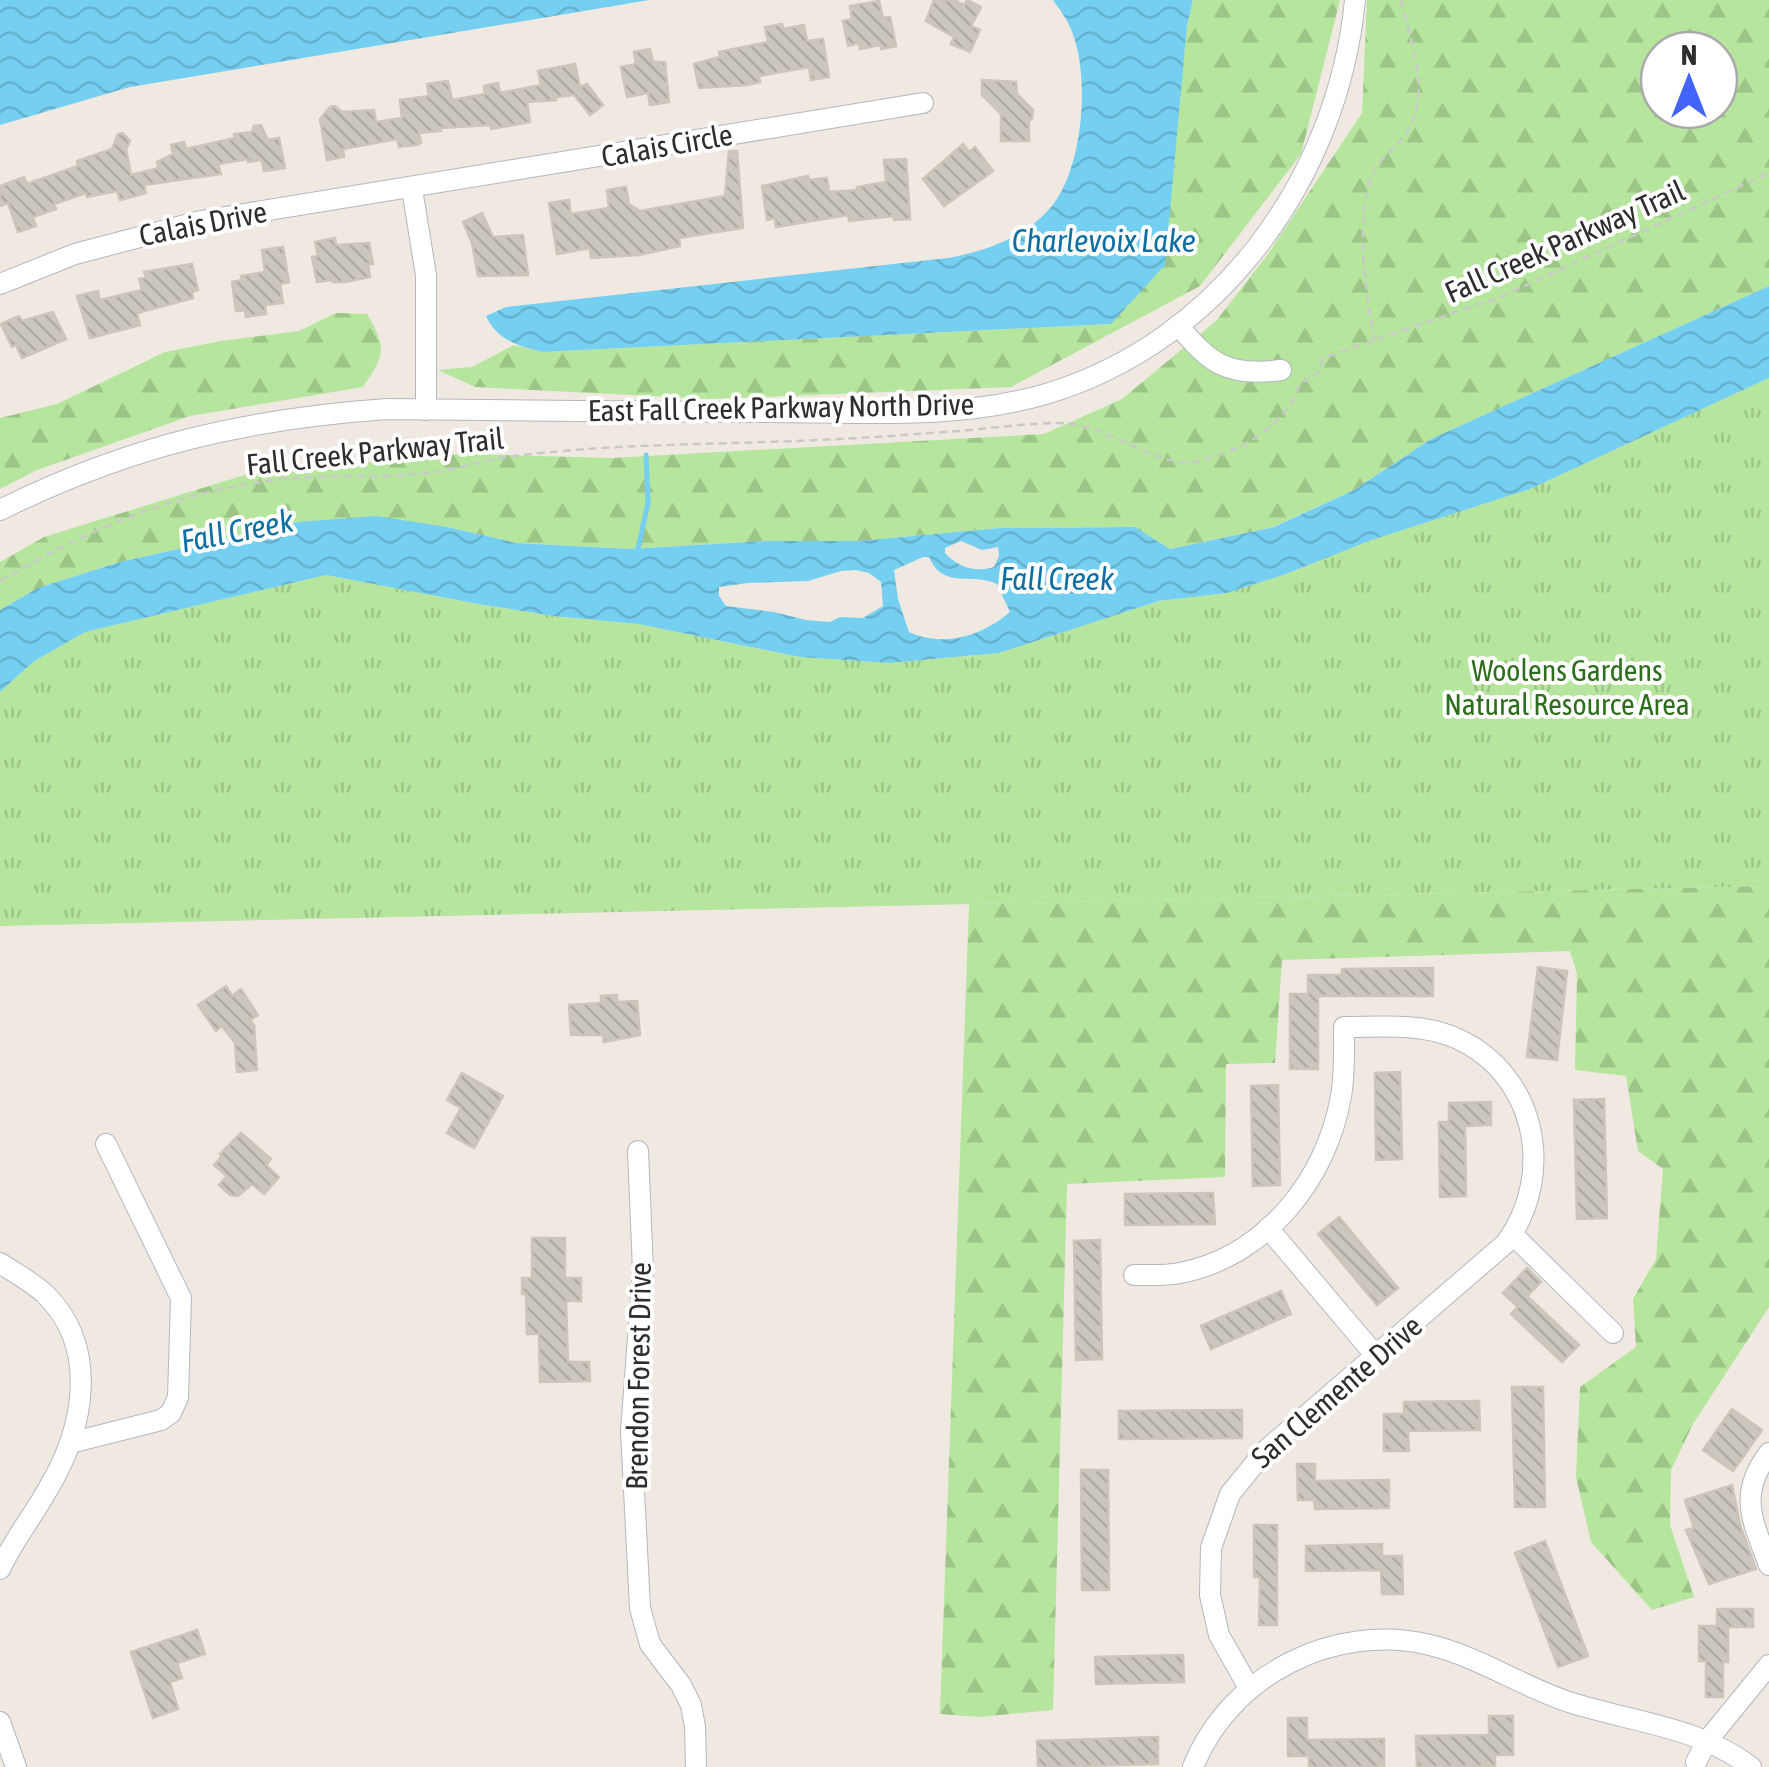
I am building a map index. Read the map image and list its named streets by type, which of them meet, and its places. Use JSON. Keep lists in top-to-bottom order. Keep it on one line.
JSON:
{"streets":{"street":["Calais Circle","Calais Drive","East Fall Creek Parkway North Drive","Brendon Forest Drive","San Clemente Drive"],"path":["Fall Creek Parkway Trail"]},"crossings":[["Calais Circle","Calais Drive"]],"water":["Charlevoix Lake","Fall Creek"],"parks":["Woolens Gardens Natural Resource Area"],"north":"top"}
